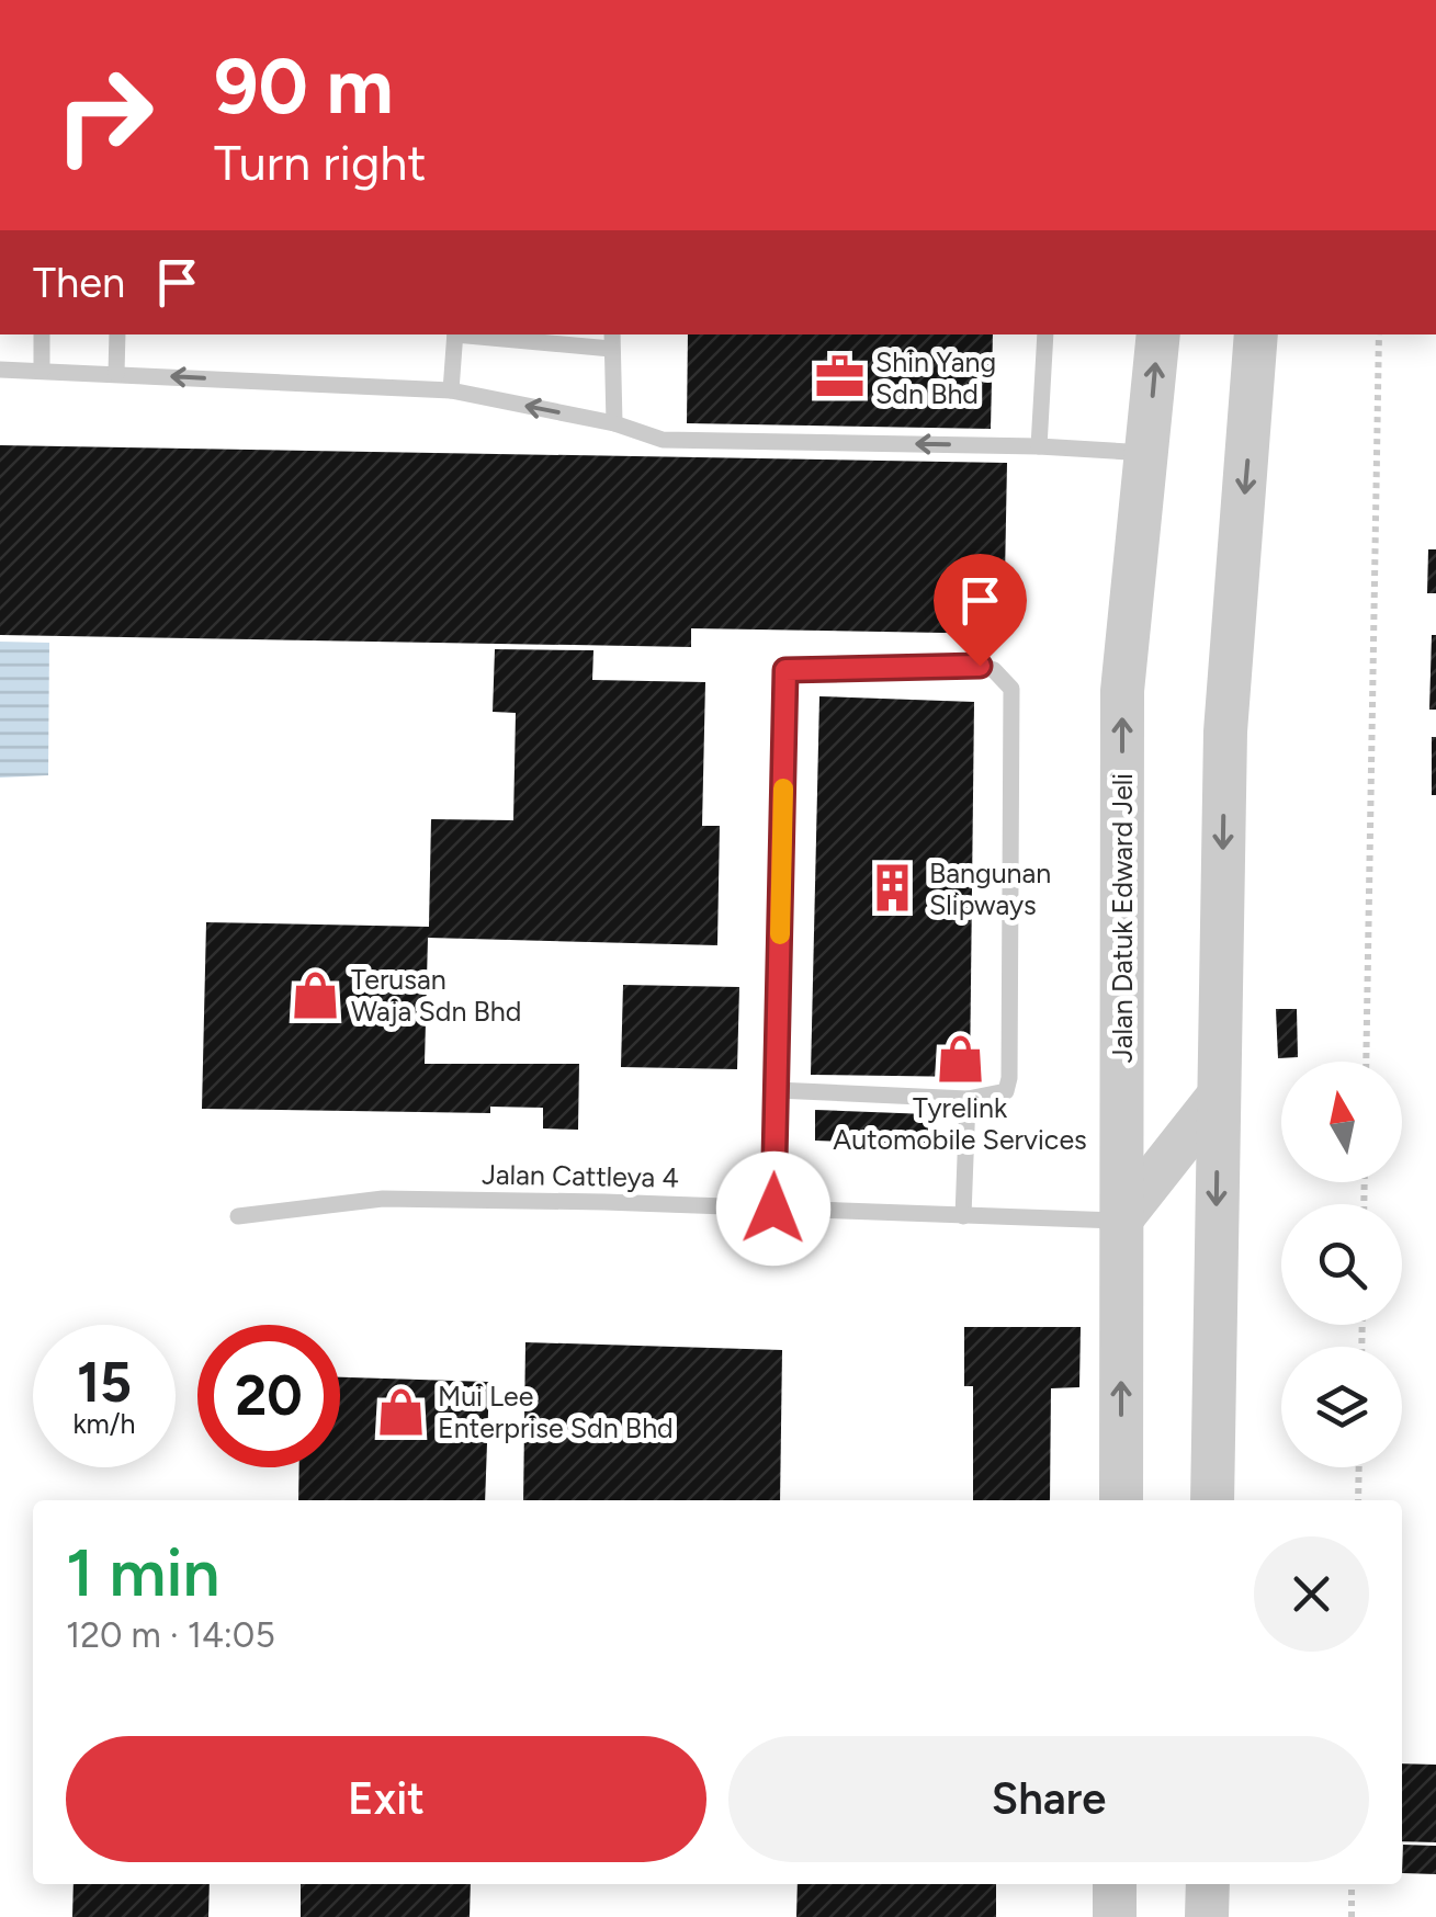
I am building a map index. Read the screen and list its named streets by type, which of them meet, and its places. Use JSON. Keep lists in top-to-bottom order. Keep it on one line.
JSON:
{"streets":{"street":["Jalan Datuk Edward Jeli"],"lane":["Jalan Cattleya 4"]},"crossings":[["Jalan Datuk Edward Jeli","Jalan Cattleya 4"]],"places":{"office":["Shin Yang Sdn Bhd"],"building":["Bangunan Slipways"],"shop":["Terusan Waja Sdn Bhd","Tyrelink Automobile Services","Mui Lee Enterprise Sdn Bhd"]},"north":"top","page":{"turn":["90 m","Turn right"],"then":"Then","speed":"15 km/h","limit":"20","heading":["1 min","120 m · 14:05"],"buttons":["Exit","Share"]}}
